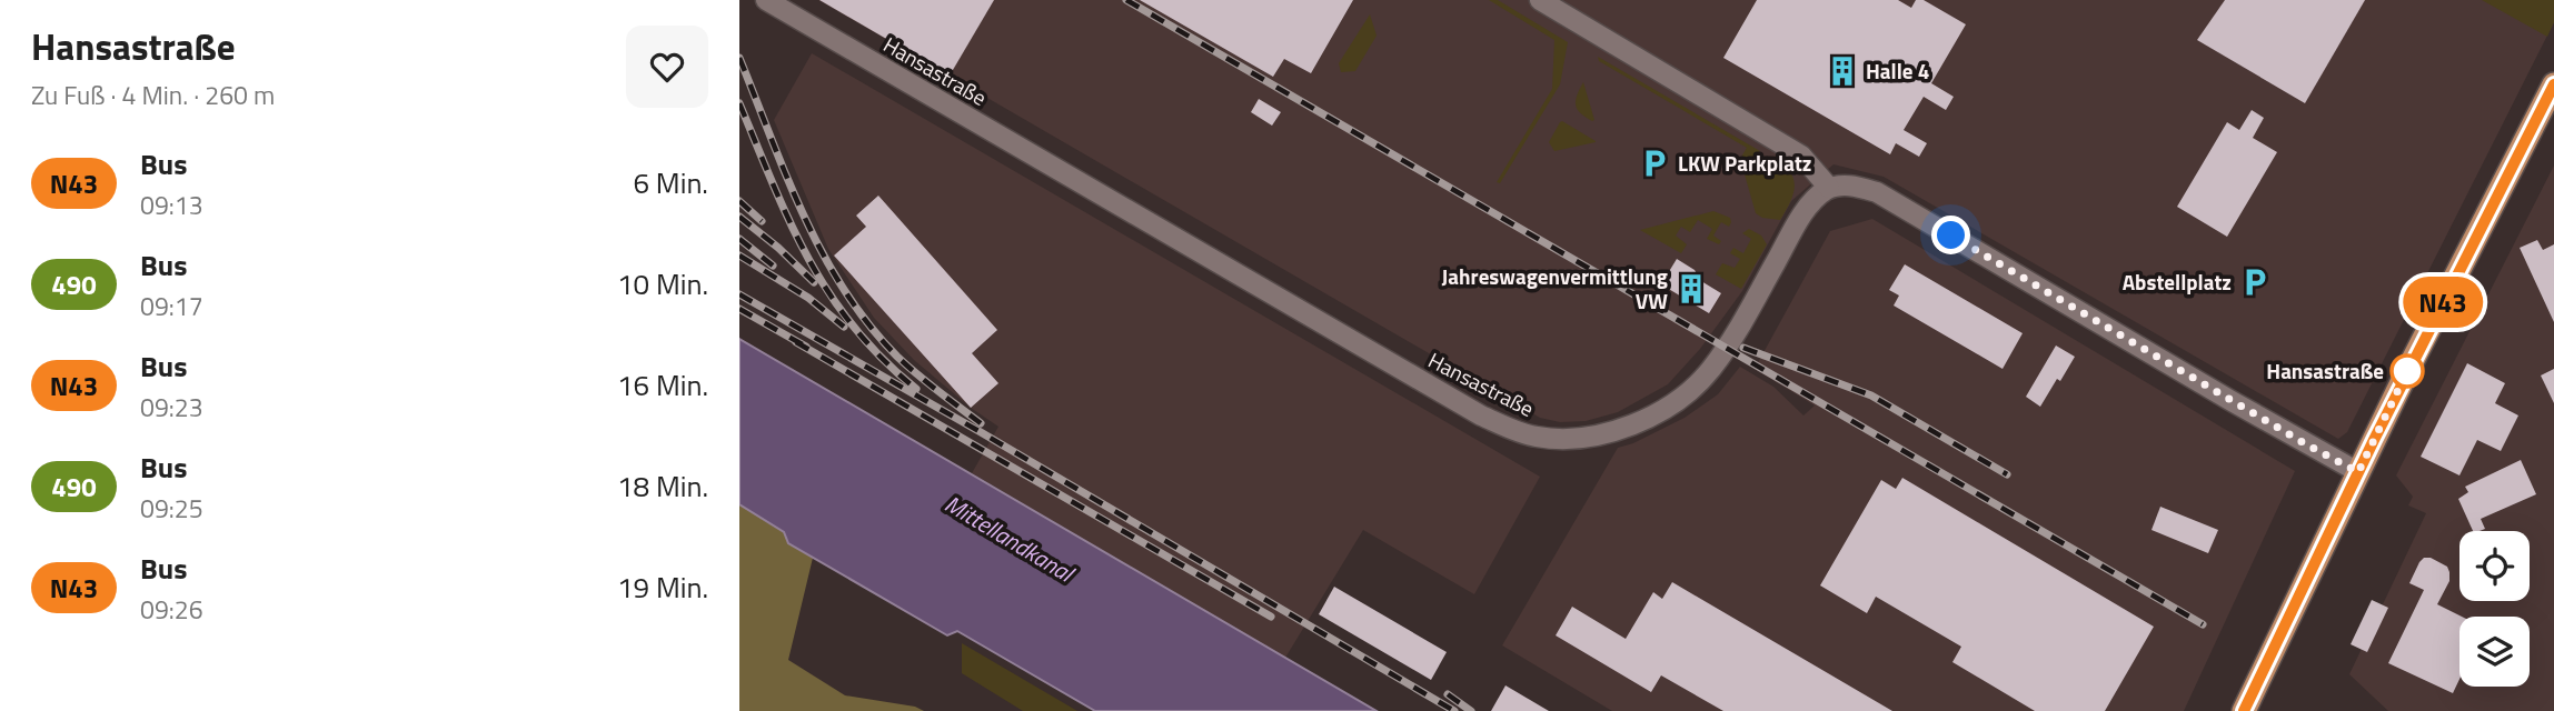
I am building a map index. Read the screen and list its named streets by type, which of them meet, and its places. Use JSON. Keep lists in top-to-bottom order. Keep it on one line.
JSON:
{"streets":{"street":["Hansastraße"]},"water":["Mittellandkanal"],"places":{"building":["Halle 4","Jahreswagenvermittlung VW"],"parking":["LKW Parkplatz","Abstellplatz"],"other":["Hansastraße"]},"lines":["bus line N43"],"page":{"heading":["Hansastraße","Zu Fuß · 4 Min. · 260 m"],"on_map":"N43","list":[{"mark":"N43","name":"Bus","note":"09:13","value":"6 Min."},{"mark":"490","name":"Bus","note":"09:17","value":"10 Min."},{"mark":"N43","name":"Bus","note":"09:23","value":"16 Min."},{"mark":"490","name":"Bus","note":"09:25","value":"18 Min."},{"mark":"N43","name":"Bus","note":"09:26","value":"19 Min."}]}}
